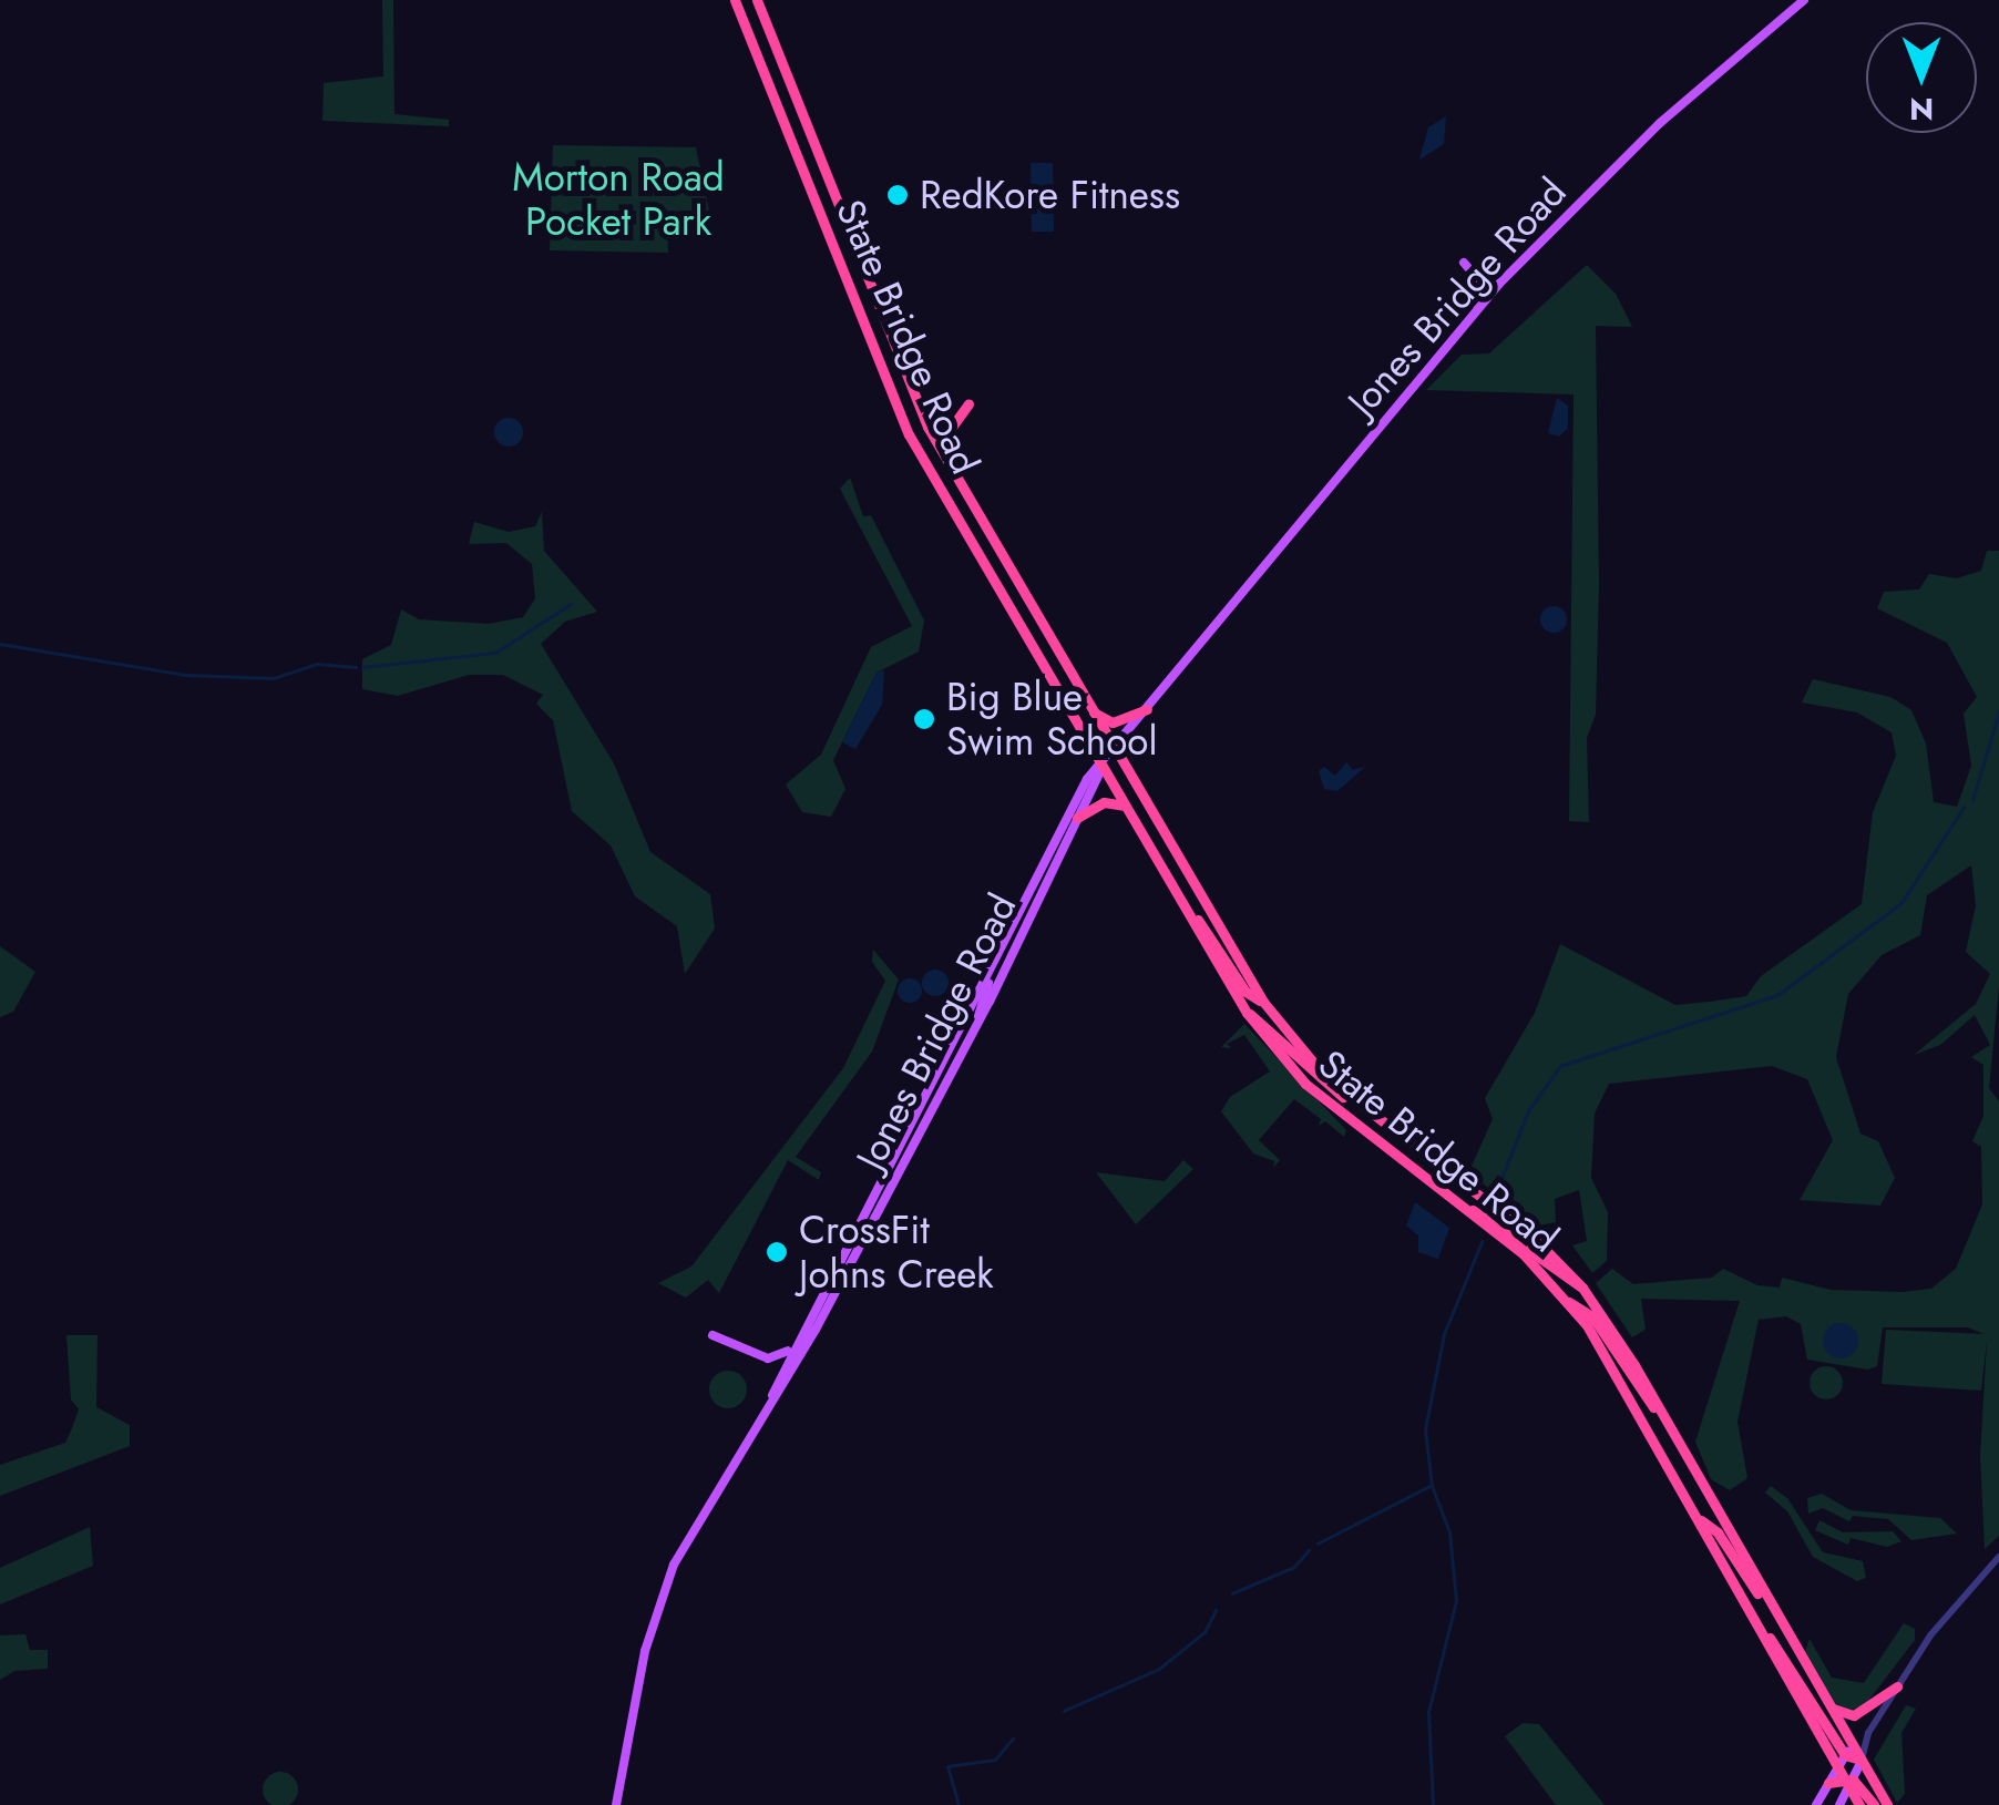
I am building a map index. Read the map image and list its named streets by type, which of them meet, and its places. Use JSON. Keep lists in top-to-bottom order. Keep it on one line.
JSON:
{"streets":{"highway":["State Bridge Road"],"main road":["Jones Bridge Road"]},"crossings":[["Jones Bridge Road","State Bridge Road"]],"parks":["Morton Road Pocket Park"],"places":["RedKore Fitness","Big Blue Swim School","CrossFit Johns Creek"],"north":"bottom"}
